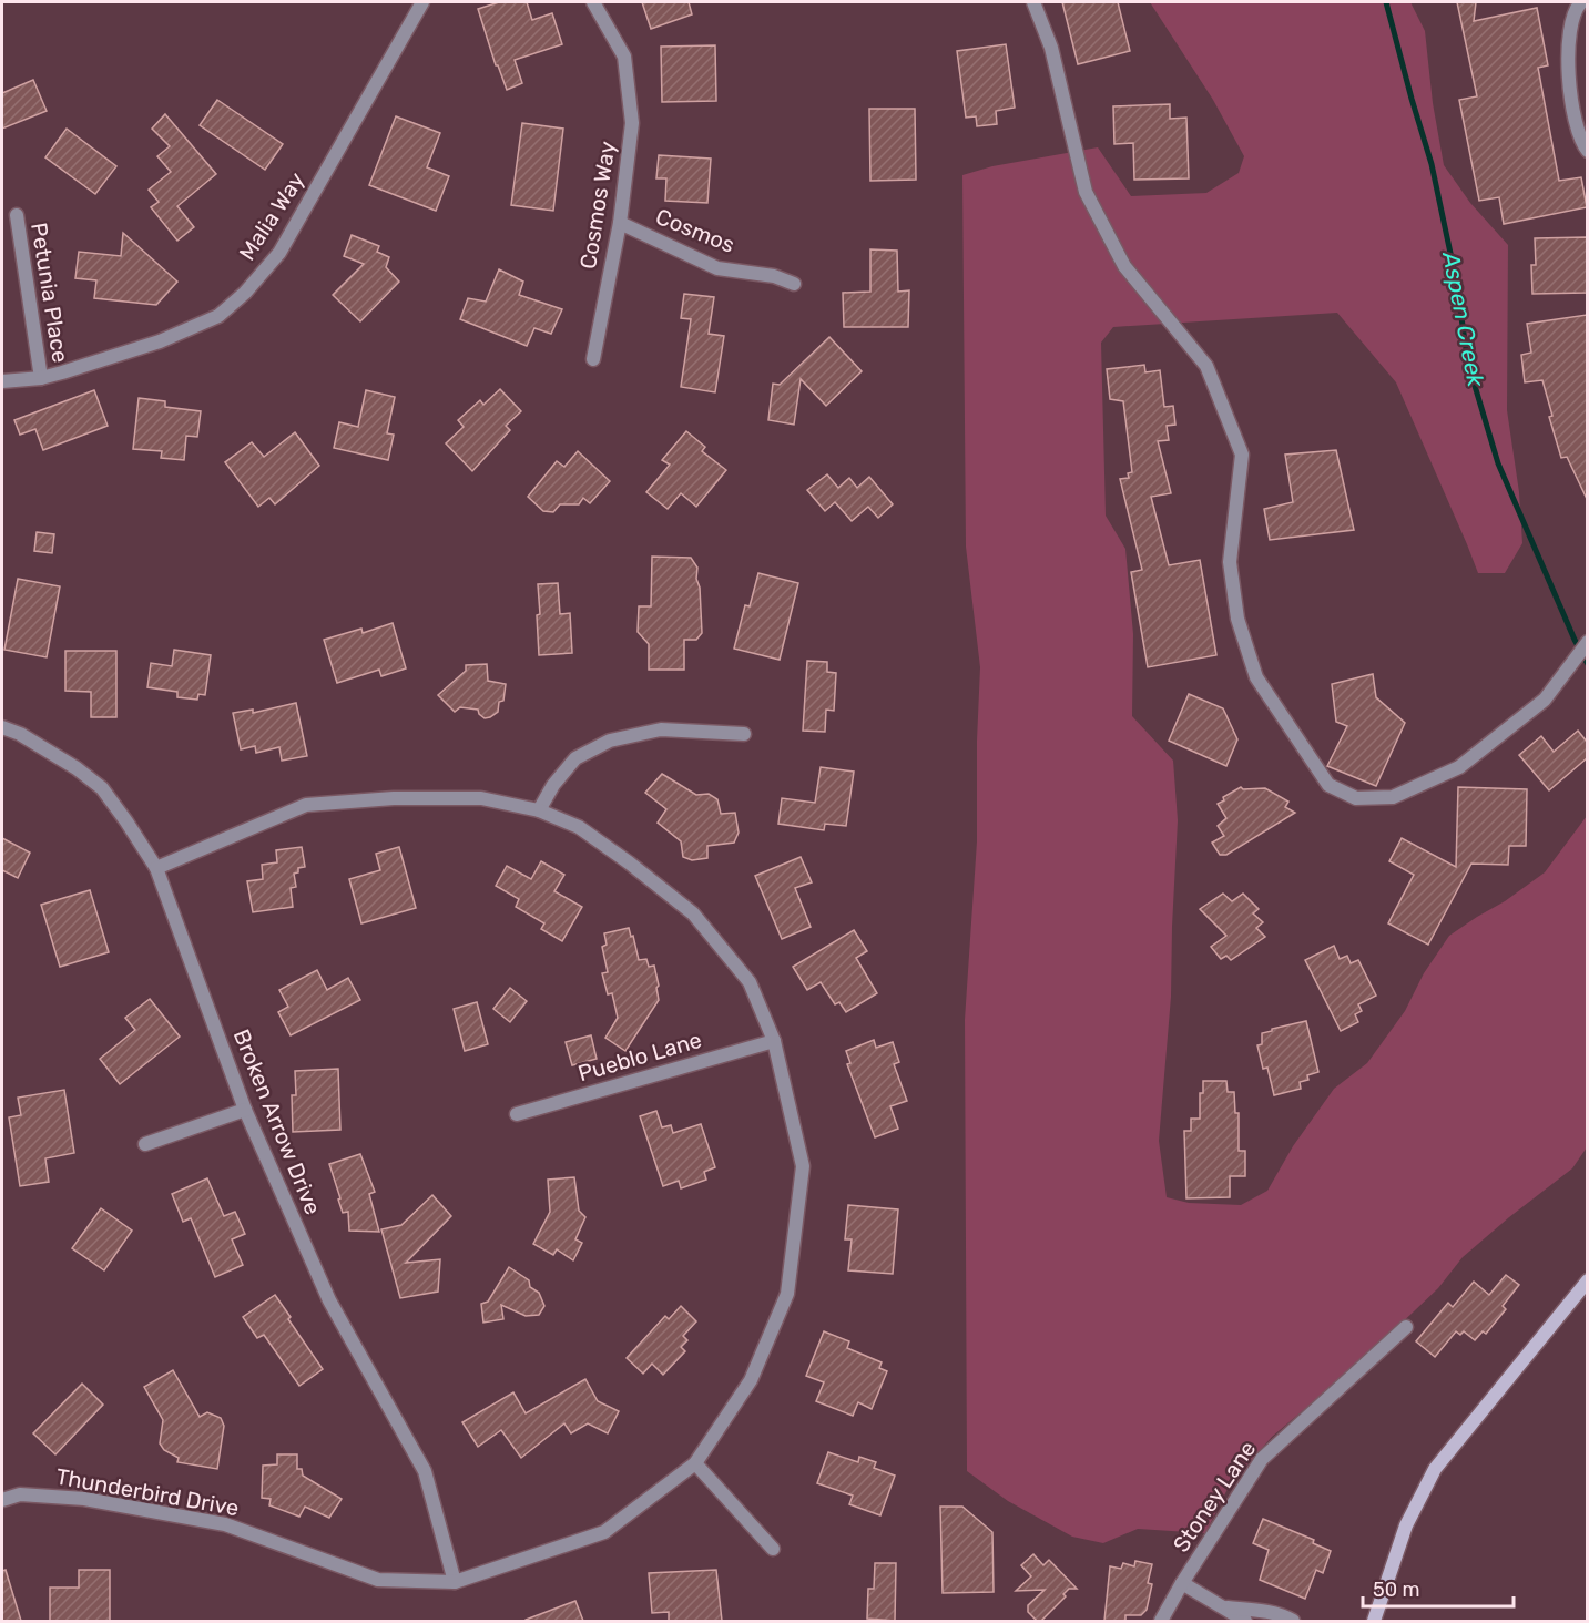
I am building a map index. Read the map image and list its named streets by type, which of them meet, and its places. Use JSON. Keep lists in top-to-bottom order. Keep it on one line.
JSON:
{"streets":{"street":["Cosmos Way","Malia Way","Cosmos","Petunia Place","Pueblo Lane","Broken Arrow Drive","Thunderbird Drive","Stoney Lane"]},"crossings":[["Cosmos Way","Cosmos"],["Malia Way","Petunia Place"],["Pueblo Lane","Thunderbird Drive"],["Broken Arrow Drive","Thunderbird Drive"]],"water":["Aspen Creek"],"scale_bar":"50 m"}
